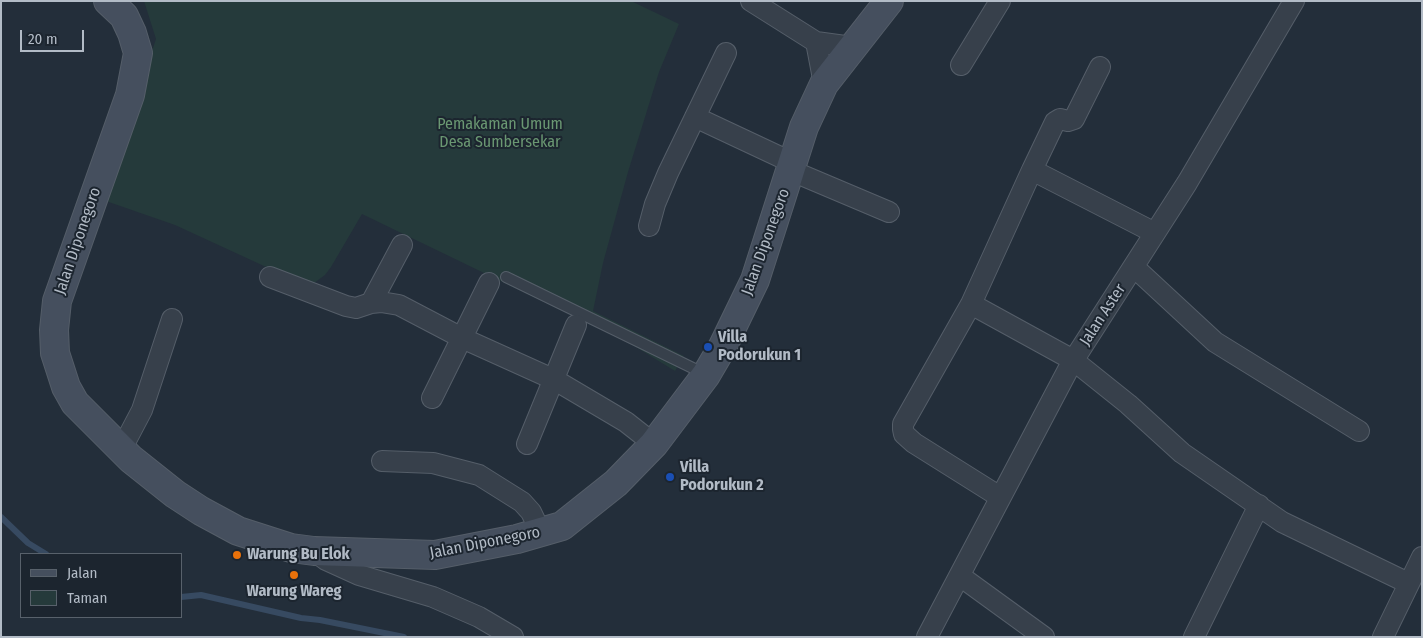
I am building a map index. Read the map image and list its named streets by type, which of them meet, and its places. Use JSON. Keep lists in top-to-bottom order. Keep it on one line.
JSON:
{"streets":{"main road":["Jalan Diponegoro"],"street":["Jalan Aster"]},"parks":["Pemakaman Umum Desa Sumbersekar"],"places":["Villa Podorukun 1","Villa Podorukun 2","Warung Bu Elok","Warung Wareg"],"legend":["Jalan","Taman"],"scale_bar":"20 m"}
